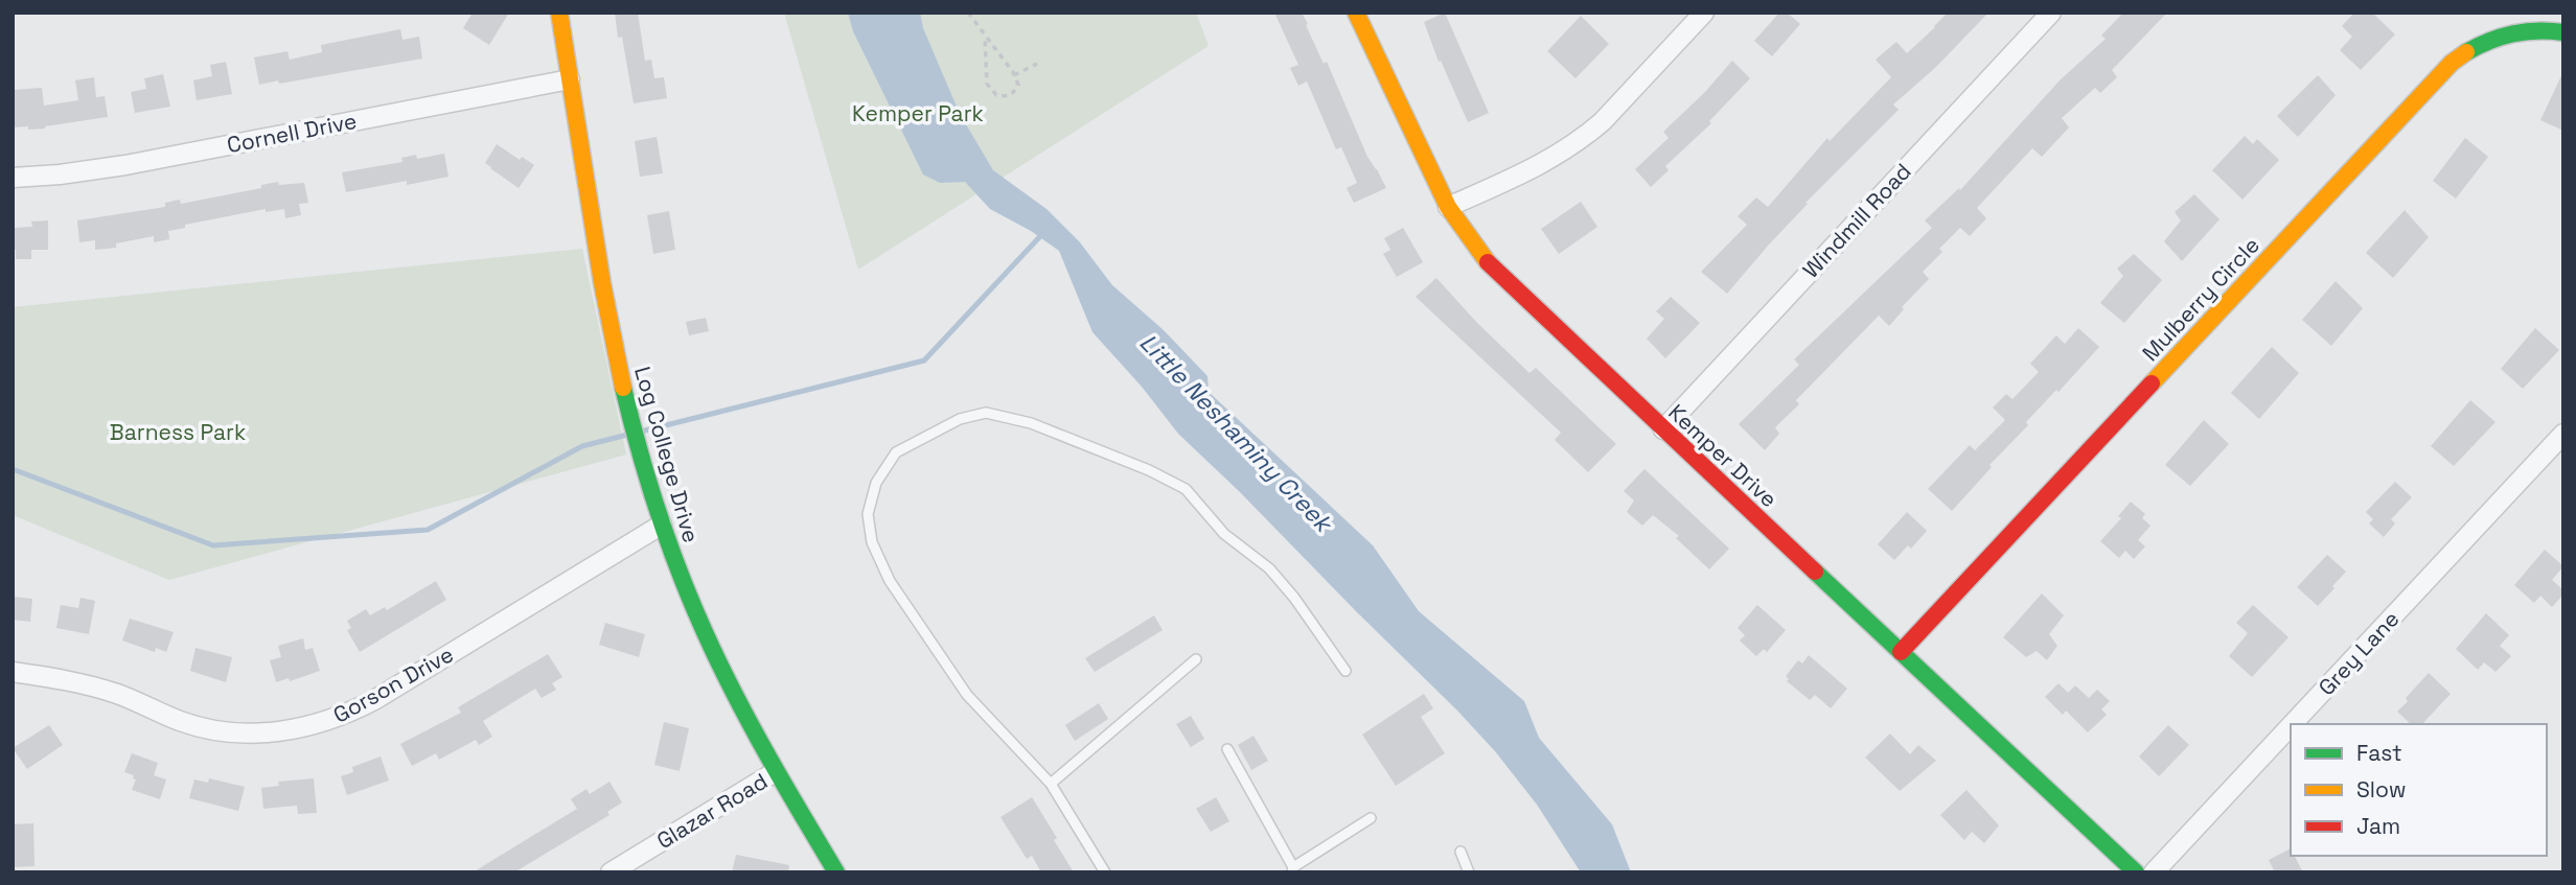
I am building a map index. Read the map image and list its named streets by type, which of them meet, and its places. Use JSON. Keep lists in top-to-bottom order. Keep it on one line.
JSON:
{"streets":{"street":["Cornell Drive","Windmill Road","Mulberry Circle","Log College Drive","Kemper Drive","Grey Lane","Gorson Drive","Glazar Road"]},"crossings":[["Cornell Drive","Log College Drive"],["Windmill Road","Kemper Drive"],["Mulberry Circle","Kemper Drive"],["Log College Drive","Gorson Drive"],["Log College Drive","Glazar Road"]],"water":["Little Neshaminy Creek"],"parks":["Kemper Park","Barness Park"],"legend":["Fast","Slow","Jam"]}
